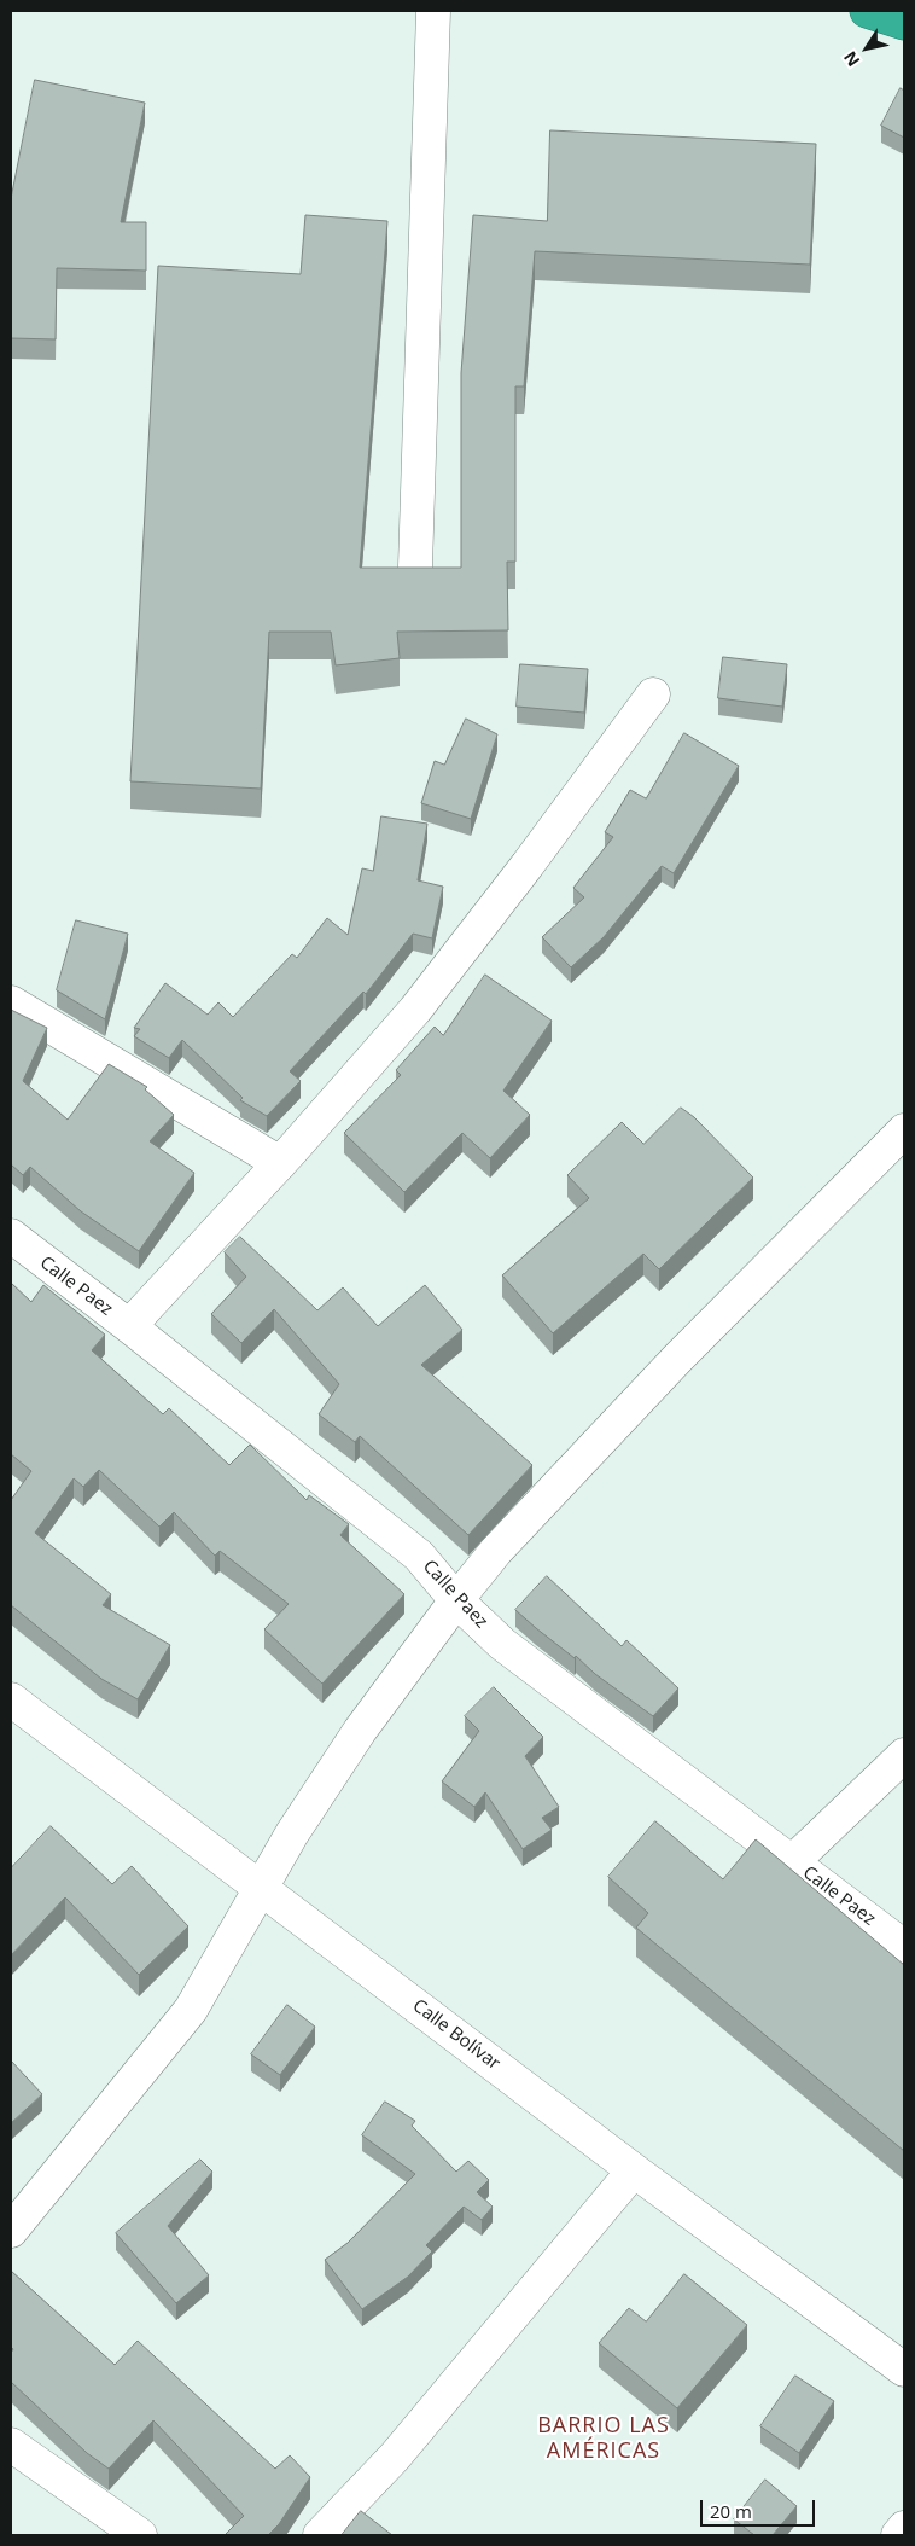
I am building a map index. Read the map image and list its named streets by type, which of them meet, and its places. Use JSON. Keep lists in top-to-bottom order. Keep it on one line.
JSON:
{"streets":{"street":["Calle Paez","Calle Bolívar"]},"districts":["BARRIO LAS AMÉRICAS"],"scale_bar":"20 m","north":"bottom left"}
